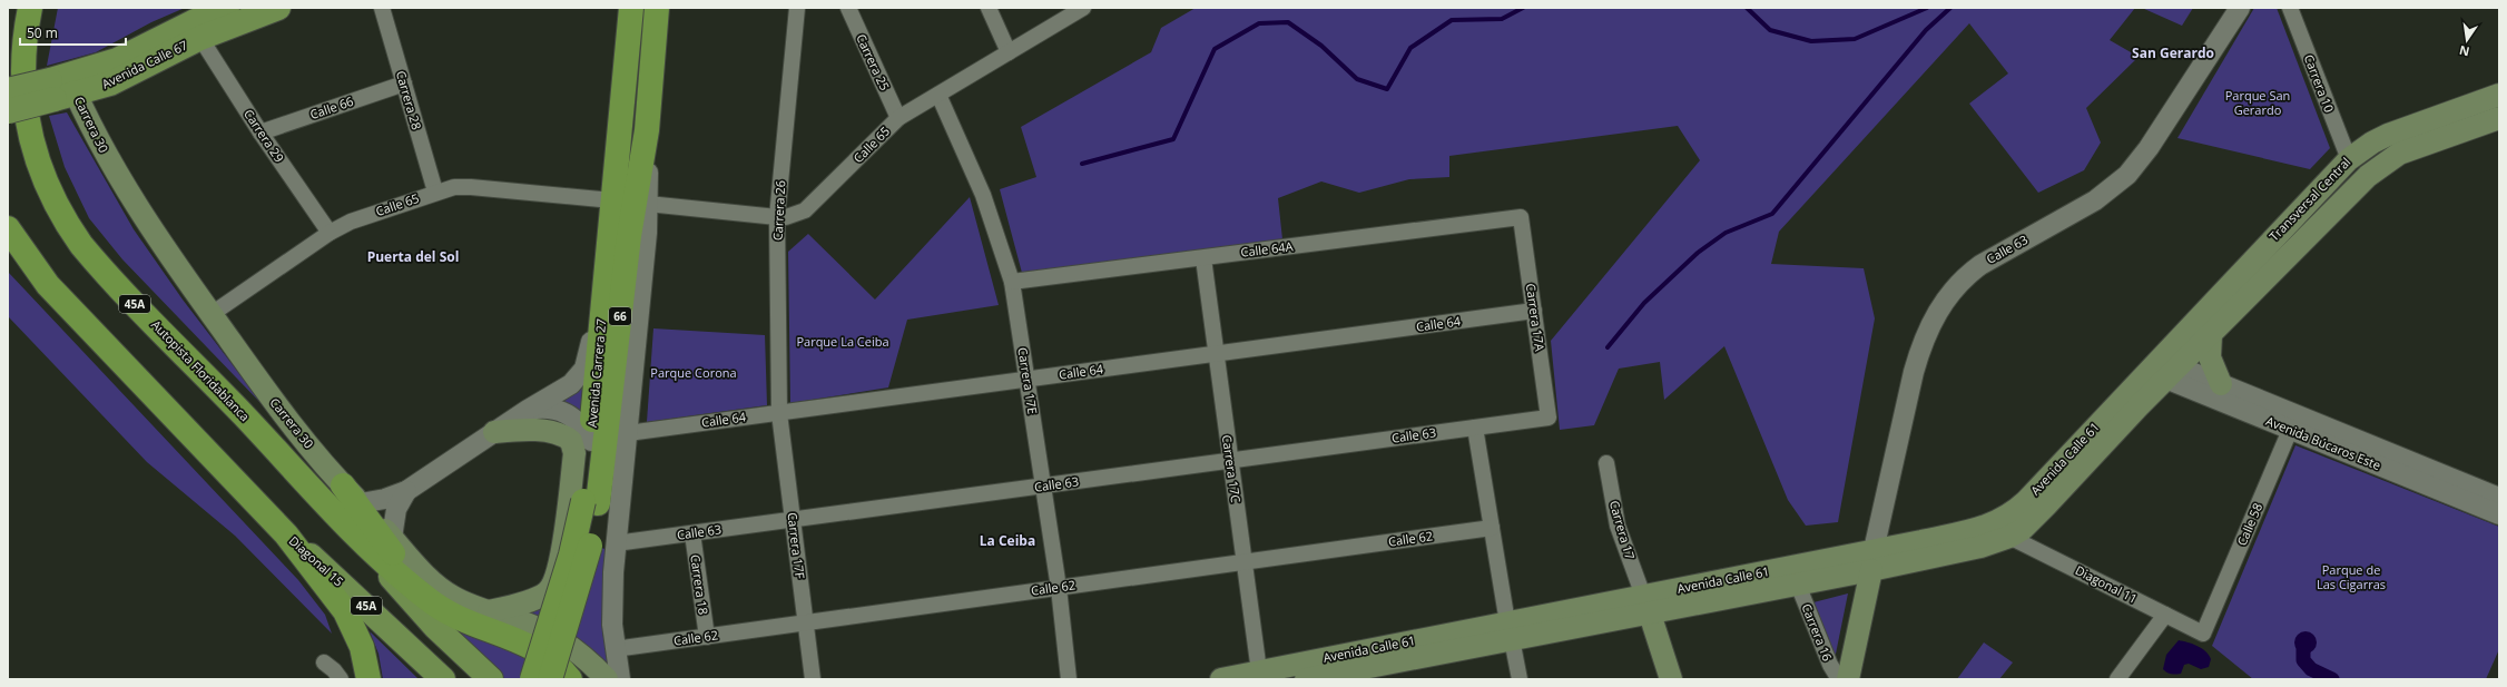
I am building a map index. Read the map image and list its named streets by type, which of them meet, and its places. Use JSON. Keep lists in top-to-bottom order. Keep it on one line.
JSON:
{"streets":{"highway":["45A","66","Autopista Floridablanca","Avenida Carrera 27"],"main road":["Avenida Calle 67","Carrera 30","Transversal Central","Avenida Calle 61","Diagonal 15"],"street":["Carrera 25","Carrera 10","Carrera 28","Calle 66","Carrera 29","Calle 65","Carrera 26","Calle 64A","Calle 63","Carrera 17A","Calle 64","Carrera 17E","Avenida Búcaros Este","Carrera 17C","Calle 58","Carrera 17","Calle 62","Carrera 17F","Carrera 18","Diagonal 11","Carrera 16"]},"crossings":[["Carrera 25","Calle 65"],["Avenida Calle 67","Carrera 30"],["Avenida Calle 67","Carrera 29"],["Carrera 10","Transversal Central"],["Carrera 28","Calle 66"],["Carrera 28","Calle 65"],["Calle 66","Carrera 29"],["Carrera 30","Calle 65"],["Carrera 29","Calle 65"],["Calle 65","Carrera 26"],["Calle 65","Avenida Carrera 27"],["Calle 65","Carrera 17E"],["Transversal Central","Avenida Búcaros Este"],["Transversal Central","Avenida Calle 61"],["Carrera 26","Calle 64"],["Carrera 26","Carrera 17F"],["Calle 64A","Carrera 17A"],["Calle 64A","Carrera 17E"],["Calle 64A","Carrera 17C"],["Calle 63","Carrera 17A"],["Calle 63","Avenida Carrera 27"],["Calle 63","Carrera 17E"],["Calle 63","Avenida Calle 61"],["Calle 63","Carrera 17C"],["Calle 63","Carrera 17F"],["Calle 63","Carrera 18"],["45A","Autopista Floridablanca"],["45A","Diagonal 15"],["Carrera 17A","Calle 64"],["Calle 64","Avenida Carrera 27"],["Calle 64","Carrera 17E"],["Calle 64","Carrera 17C"],["Calle 64","Carrera 17F"],["Avenida Carrera 27","Calle 62"],["Carrera 17E","Calle 62"],["Avenida Búcaros Este","Avenida Calle 61"],["Avenida Búcaros Este","Calle 58"],["Avenida Calle 61","Carrera 17C"],["Avenida Calle 61","Carrera 17"],["Avenida Calle 61","Diagonal 11"],["Avenida Calle 61","Carrera 16"],["Carrera 17C","Calle 62"],["Calle 58","Diagonal 11"],["Calle 62","Carrera 17F"],["Calle 62","Carrera 18"]],"districts":["San Gerardo","Puerta del Sol","La Ceiba"],"parks":["Parque San Gerardo","Parque La Ceiba","Parque Corona","Parque de Las Cigarras"],"scale_bar":"50 m","north":"bottom"}
